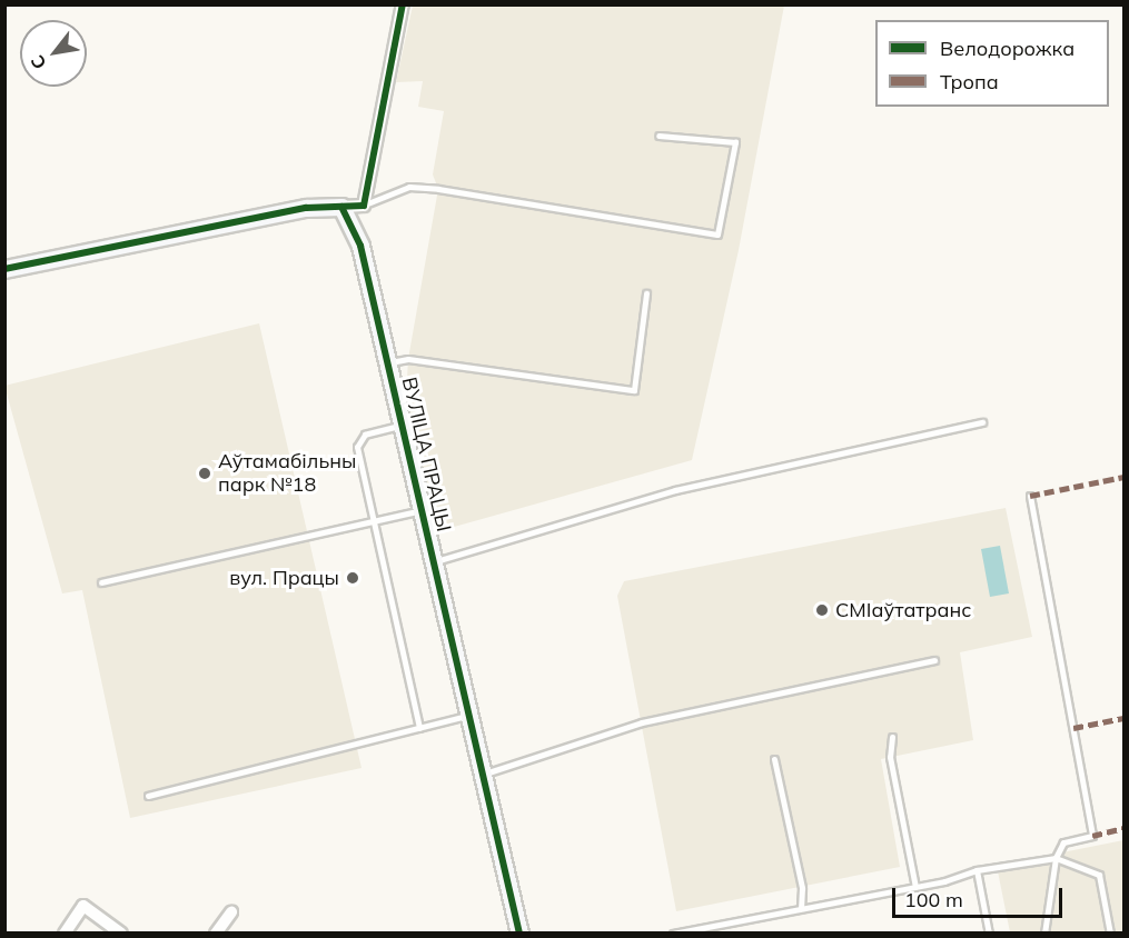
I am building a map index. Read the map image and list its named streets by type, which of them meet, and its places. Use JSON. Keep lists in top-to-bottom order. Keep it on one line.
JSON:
{"streets":{"street":["ВУЛІЦА ПРАЦЫ"]},"places":["Аўтамабільны парк №18","вул. Працы","СМІаўтатранс"],"legend":["Велодорожка","Тропа"],"scale_bar":"100 m","north":"bottom left"}
